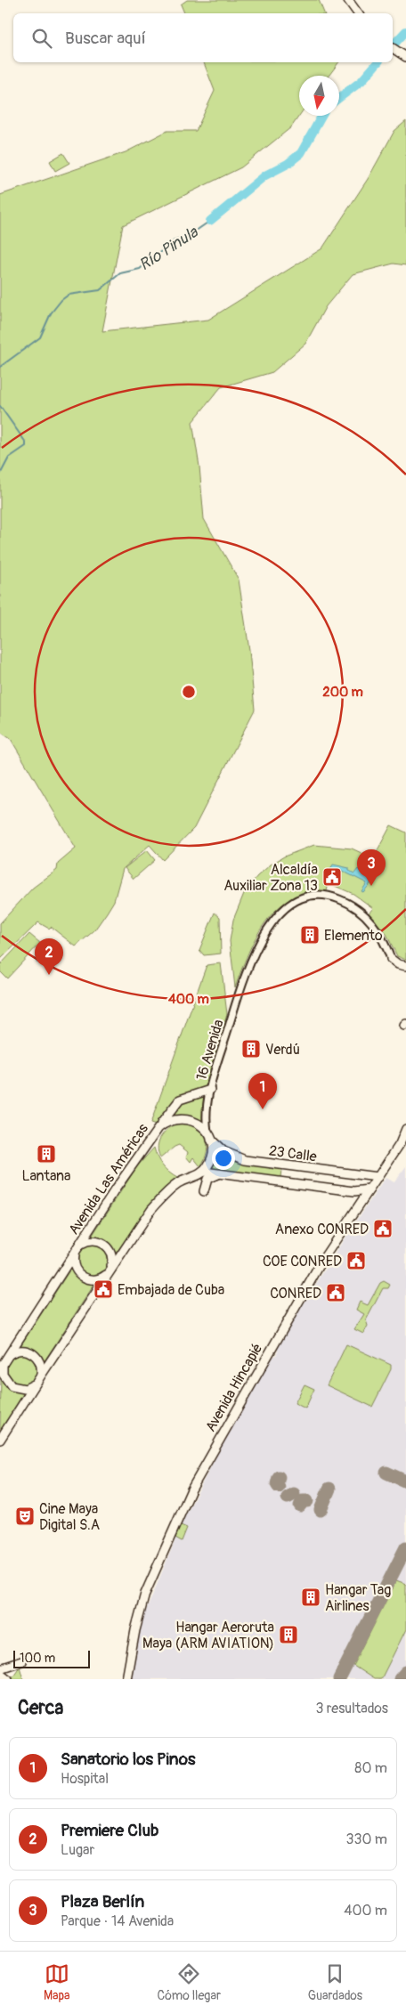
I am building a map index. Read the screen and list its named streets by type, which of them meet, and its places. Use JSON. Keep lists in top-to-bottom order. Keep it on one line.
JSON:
{"streets":{"main road":["23 Calle","Avenida Las Américas","Avenida Hincapié"],"street":["16 Avenida"]},"crossings":[["16 Avenida","Avenida Las Américas"],["23 Calle","Avenida Hincapié"]],"water":["Río Pinula"],"places":{"public building":["Alcaldía Auxiliar Zona 13","Anexo CONRED","COE CONRED","Embajada de Cuba","CONRED"],"building":["Elemento","Verdú","Lantana","Hangar Tag Airlines","Hangar Aeroruta Maya (ARM AVIATION)"],"theatre":["Cine Maya Digital S.A"]},"scale_bar":"100 m","north":"bottom","page":{"search":"Buscar aquí","pins":["3","2","1"],"scale":"100 m","heading":["Cerca","3 resultados"],"list":[{"mark":"1","name":"Sanatorio los Pinos","note":"Hospital","value":"80 m"},{"mark":"2","name":"Premiere Club","note":"Lugar","value":"330 m"},{"mark":"3","name":"Plaza Berlín","note":"Parque · 14 Avenida","value":"400 m"}],"nav":["Mapa","Cómo llegar","Guardados"]},"rings":["200 m","400 m"]}
